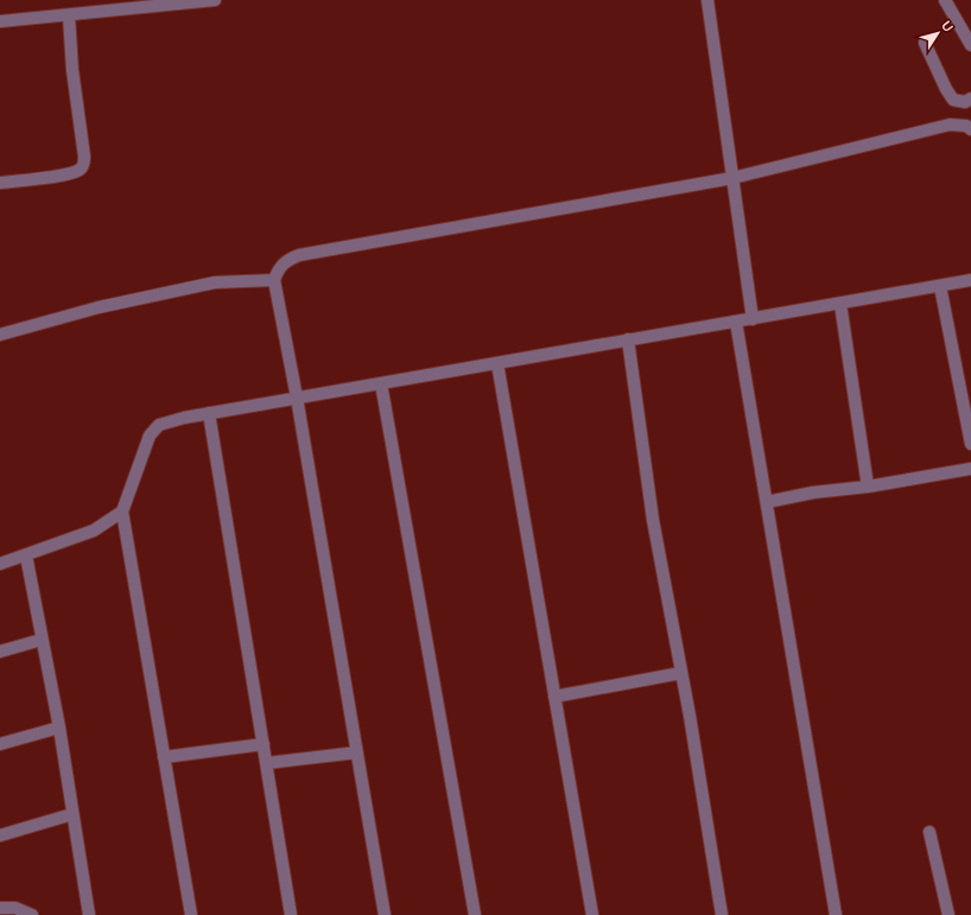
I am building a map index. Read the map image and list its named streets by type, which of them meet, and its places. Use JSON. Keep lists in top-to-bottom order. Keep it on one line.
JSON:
{"north":"top right"}
